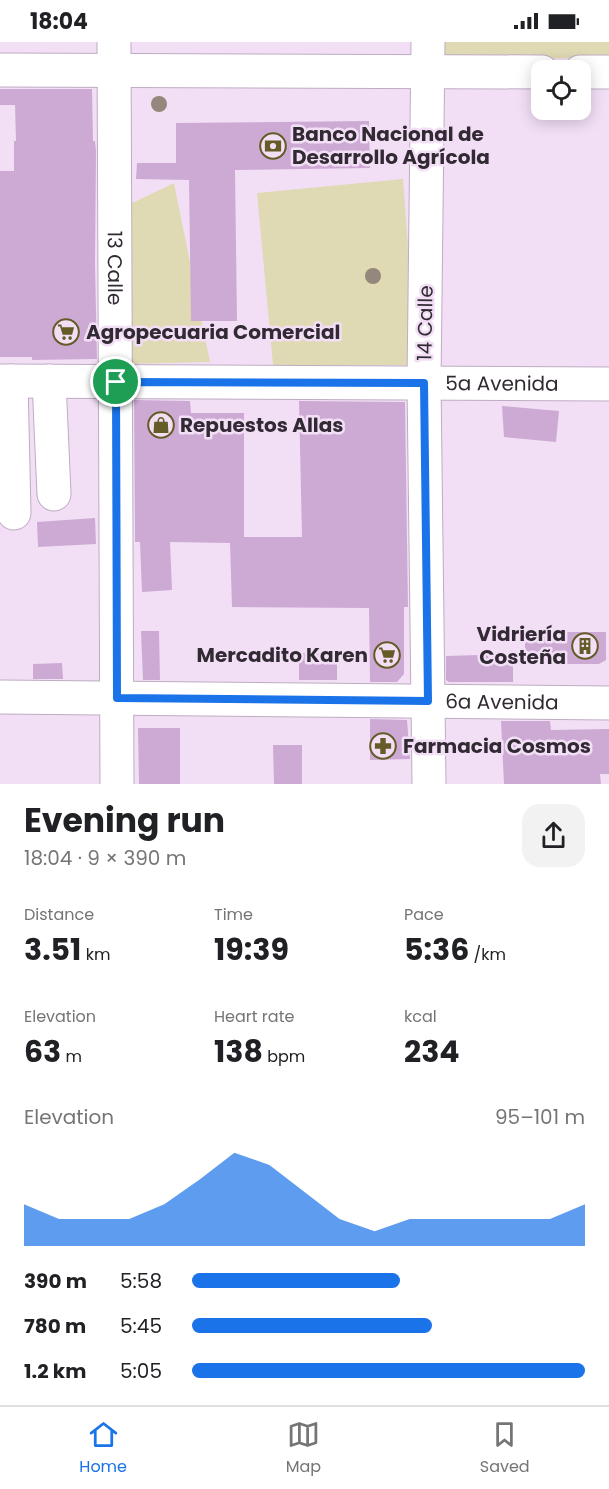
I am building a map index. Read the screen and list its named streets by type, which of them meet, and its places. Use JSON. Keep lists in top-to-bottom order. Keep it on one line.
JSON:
{"streets":{"street":["13 Calle","14 Calle","5a Avenida","6a Avenida"]},"crossings":[["13 Calle","5a Avenida"],["13 Calle","6a Avenida"],["14 Calle","5a Avenida"],["14 Calle","6a Avenida"]],"places":{"bank":["Banco Nacional de Desarrollo Agrícola"],"supermarket":["Agropecuaria Comercial","Mercadito Karen"],"shop":["Repuestos Allas"],"building":["Vidriería Costeña"],"pharmacy":["Farmacia Cosmos"]},"page":{"status":"18:04","heading":["Evening run","18:04 · 9 × 390 m"],"stats":[["Distance","3.51 km"],["Time","19:39"],["Pace","5:36 /km"],["Elevation","63 m"],["Heart rate","138 bpm"],["kcal","234"]],"chart":["Elevation","95–101 m"],"list":[{"name":"390 m","note":"5:58"},{"name":"780 m","note":"5:45"},{"name":"1.2 km","note":"5:05"}],"tabs":["Home","Map","Saved"]}}
